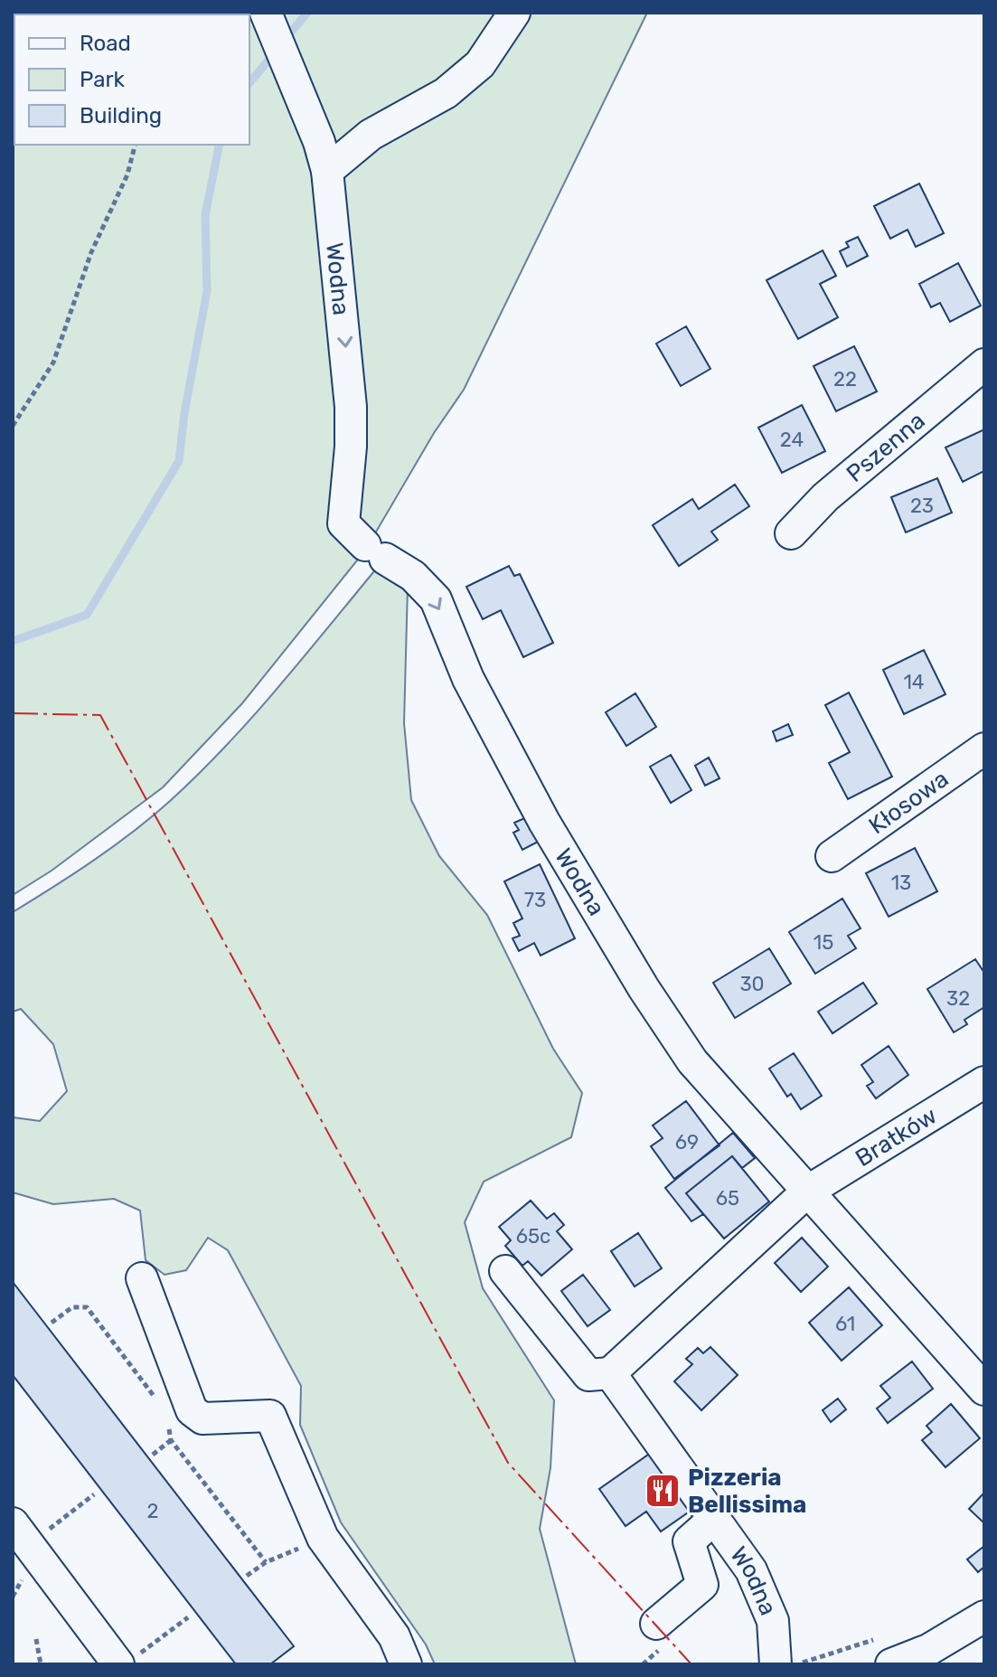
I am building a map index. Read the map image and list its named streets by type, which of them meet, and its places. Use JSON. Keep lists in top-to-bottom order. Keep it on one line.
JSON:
{"streets":{"street":["Wodna","Pszenna","Kłosowa","Bratków"]},"crossings":[["Wodna","Bratków"]],"one_way":["Wodna"],"places":{"restaurant":["Pizzeria Bellissima"]},"house_numbers":["22","24","23","14","13","73","15","30","32","69","65","65c","61","2"],"legend":["Road","Park","Building"]}
